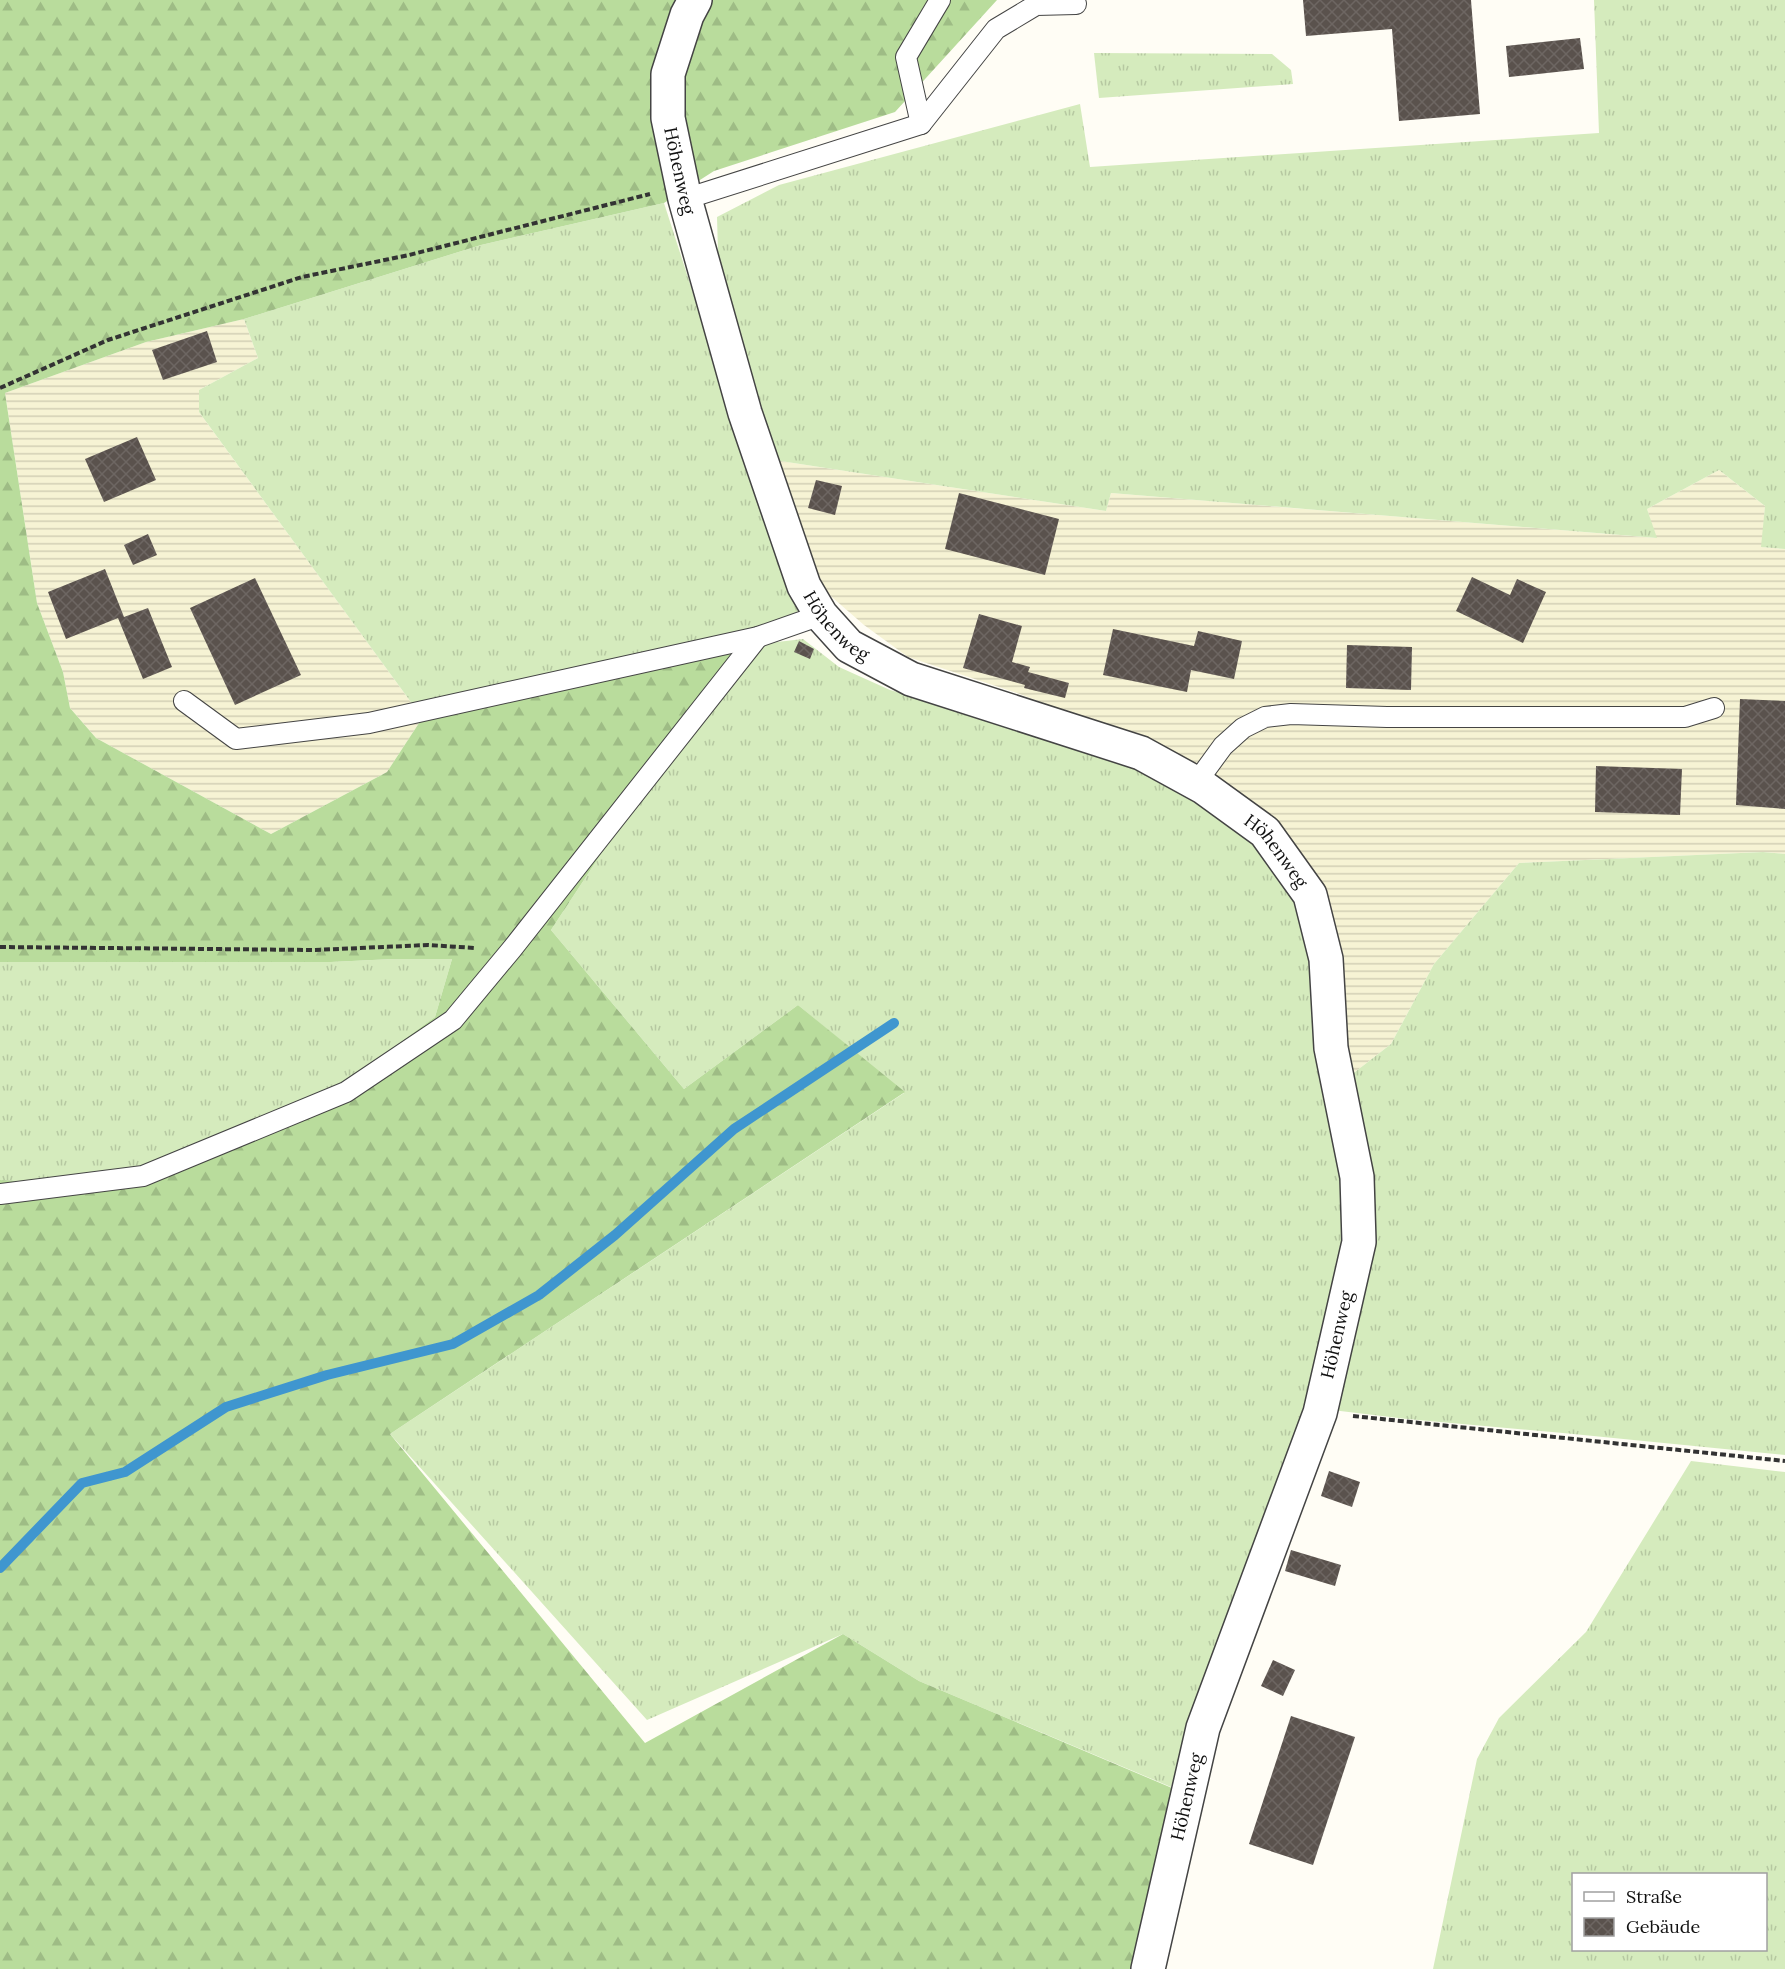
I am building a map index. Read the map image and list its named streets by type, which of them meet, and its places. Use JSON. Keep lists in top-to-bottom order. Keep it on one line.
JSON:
{"streets":{"street":["Höhenweg"]},"legend":["Straße","Gebäude"]}
